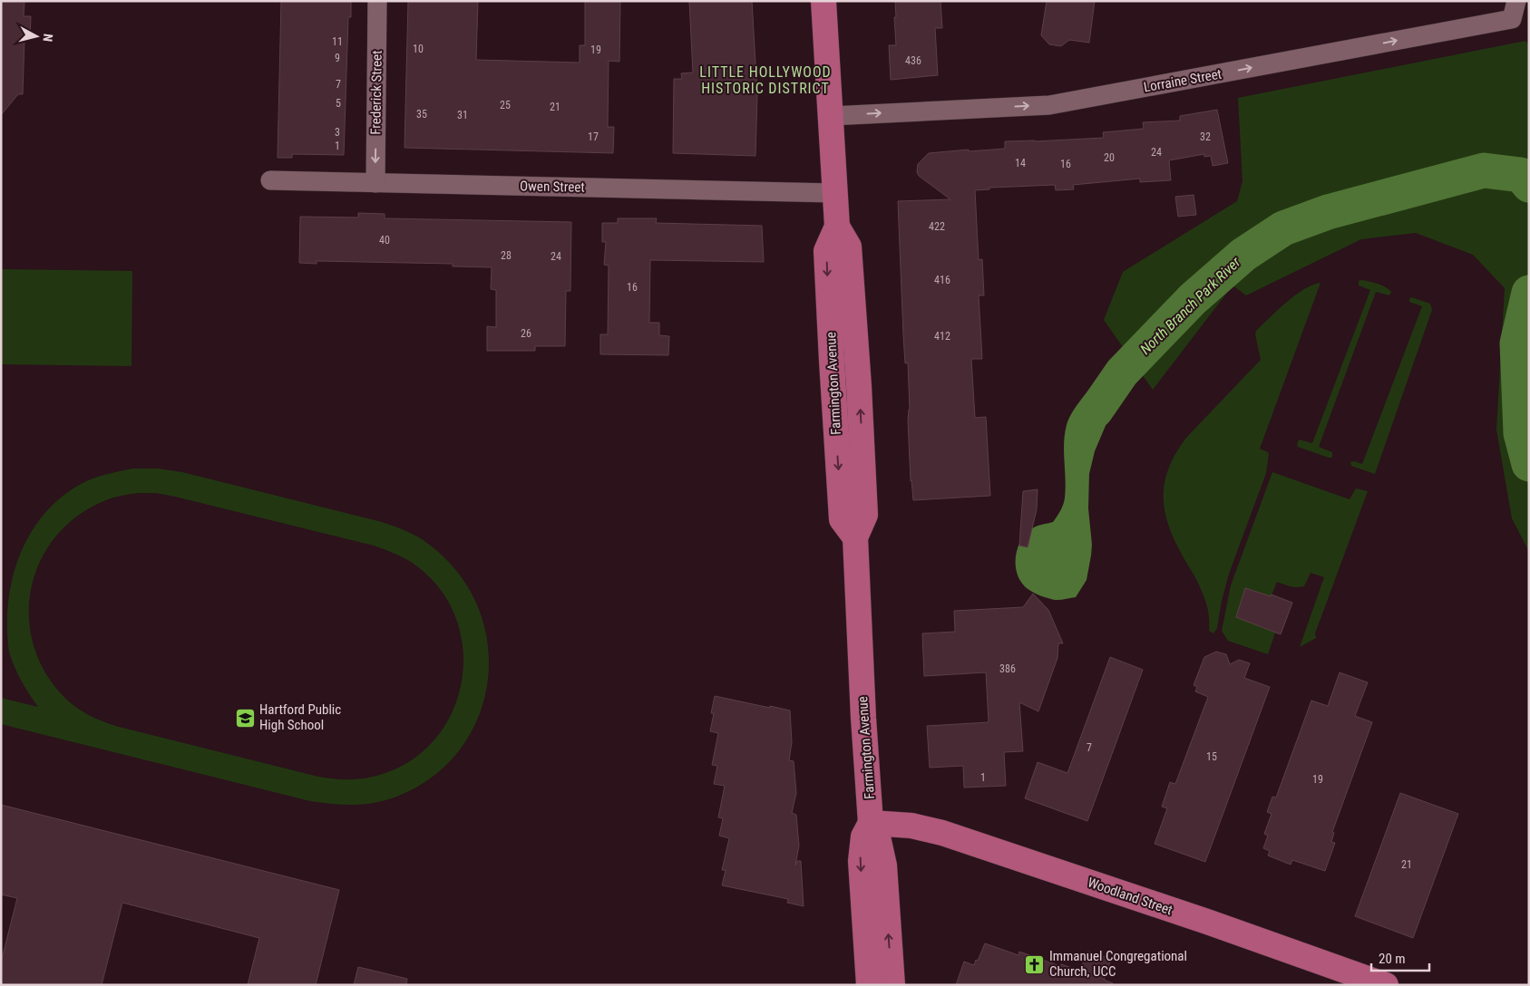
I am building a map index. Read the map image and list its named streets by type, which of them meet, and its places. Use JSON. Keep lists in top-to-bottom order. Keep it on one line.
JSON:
{"streets":{"main road":["Farmington Avenue","Woodland Street"],"street":["Lorraine Street","Frederick Street","Owen Street"]},"crossings":[["Lorraine Street","Farmington Avenue"],["Frederick Street","Owen Street"],["Owen Street","Farmington Avenue"],["Farmington Avenue","Woodland Street"]],"one_way":["Lorraine Street","Frederick Street"],"districts":["LITTLE HOLLYWOOD HISTORIC DISTRICT"],"water":["North Branch Park River"],"places":{"school or university":["Hartford Public High School"],"church":["Immanuel Congregational Church, UCC"]},"house_numbers":["11","10","19","9","436","7","5","25","21","35","31","3","17","32","1","24","20","14","16","422","40","28","24","416","16","26","412","386","7","15","1","19","21"],"scale_bar":"20 m","north":"right"}
